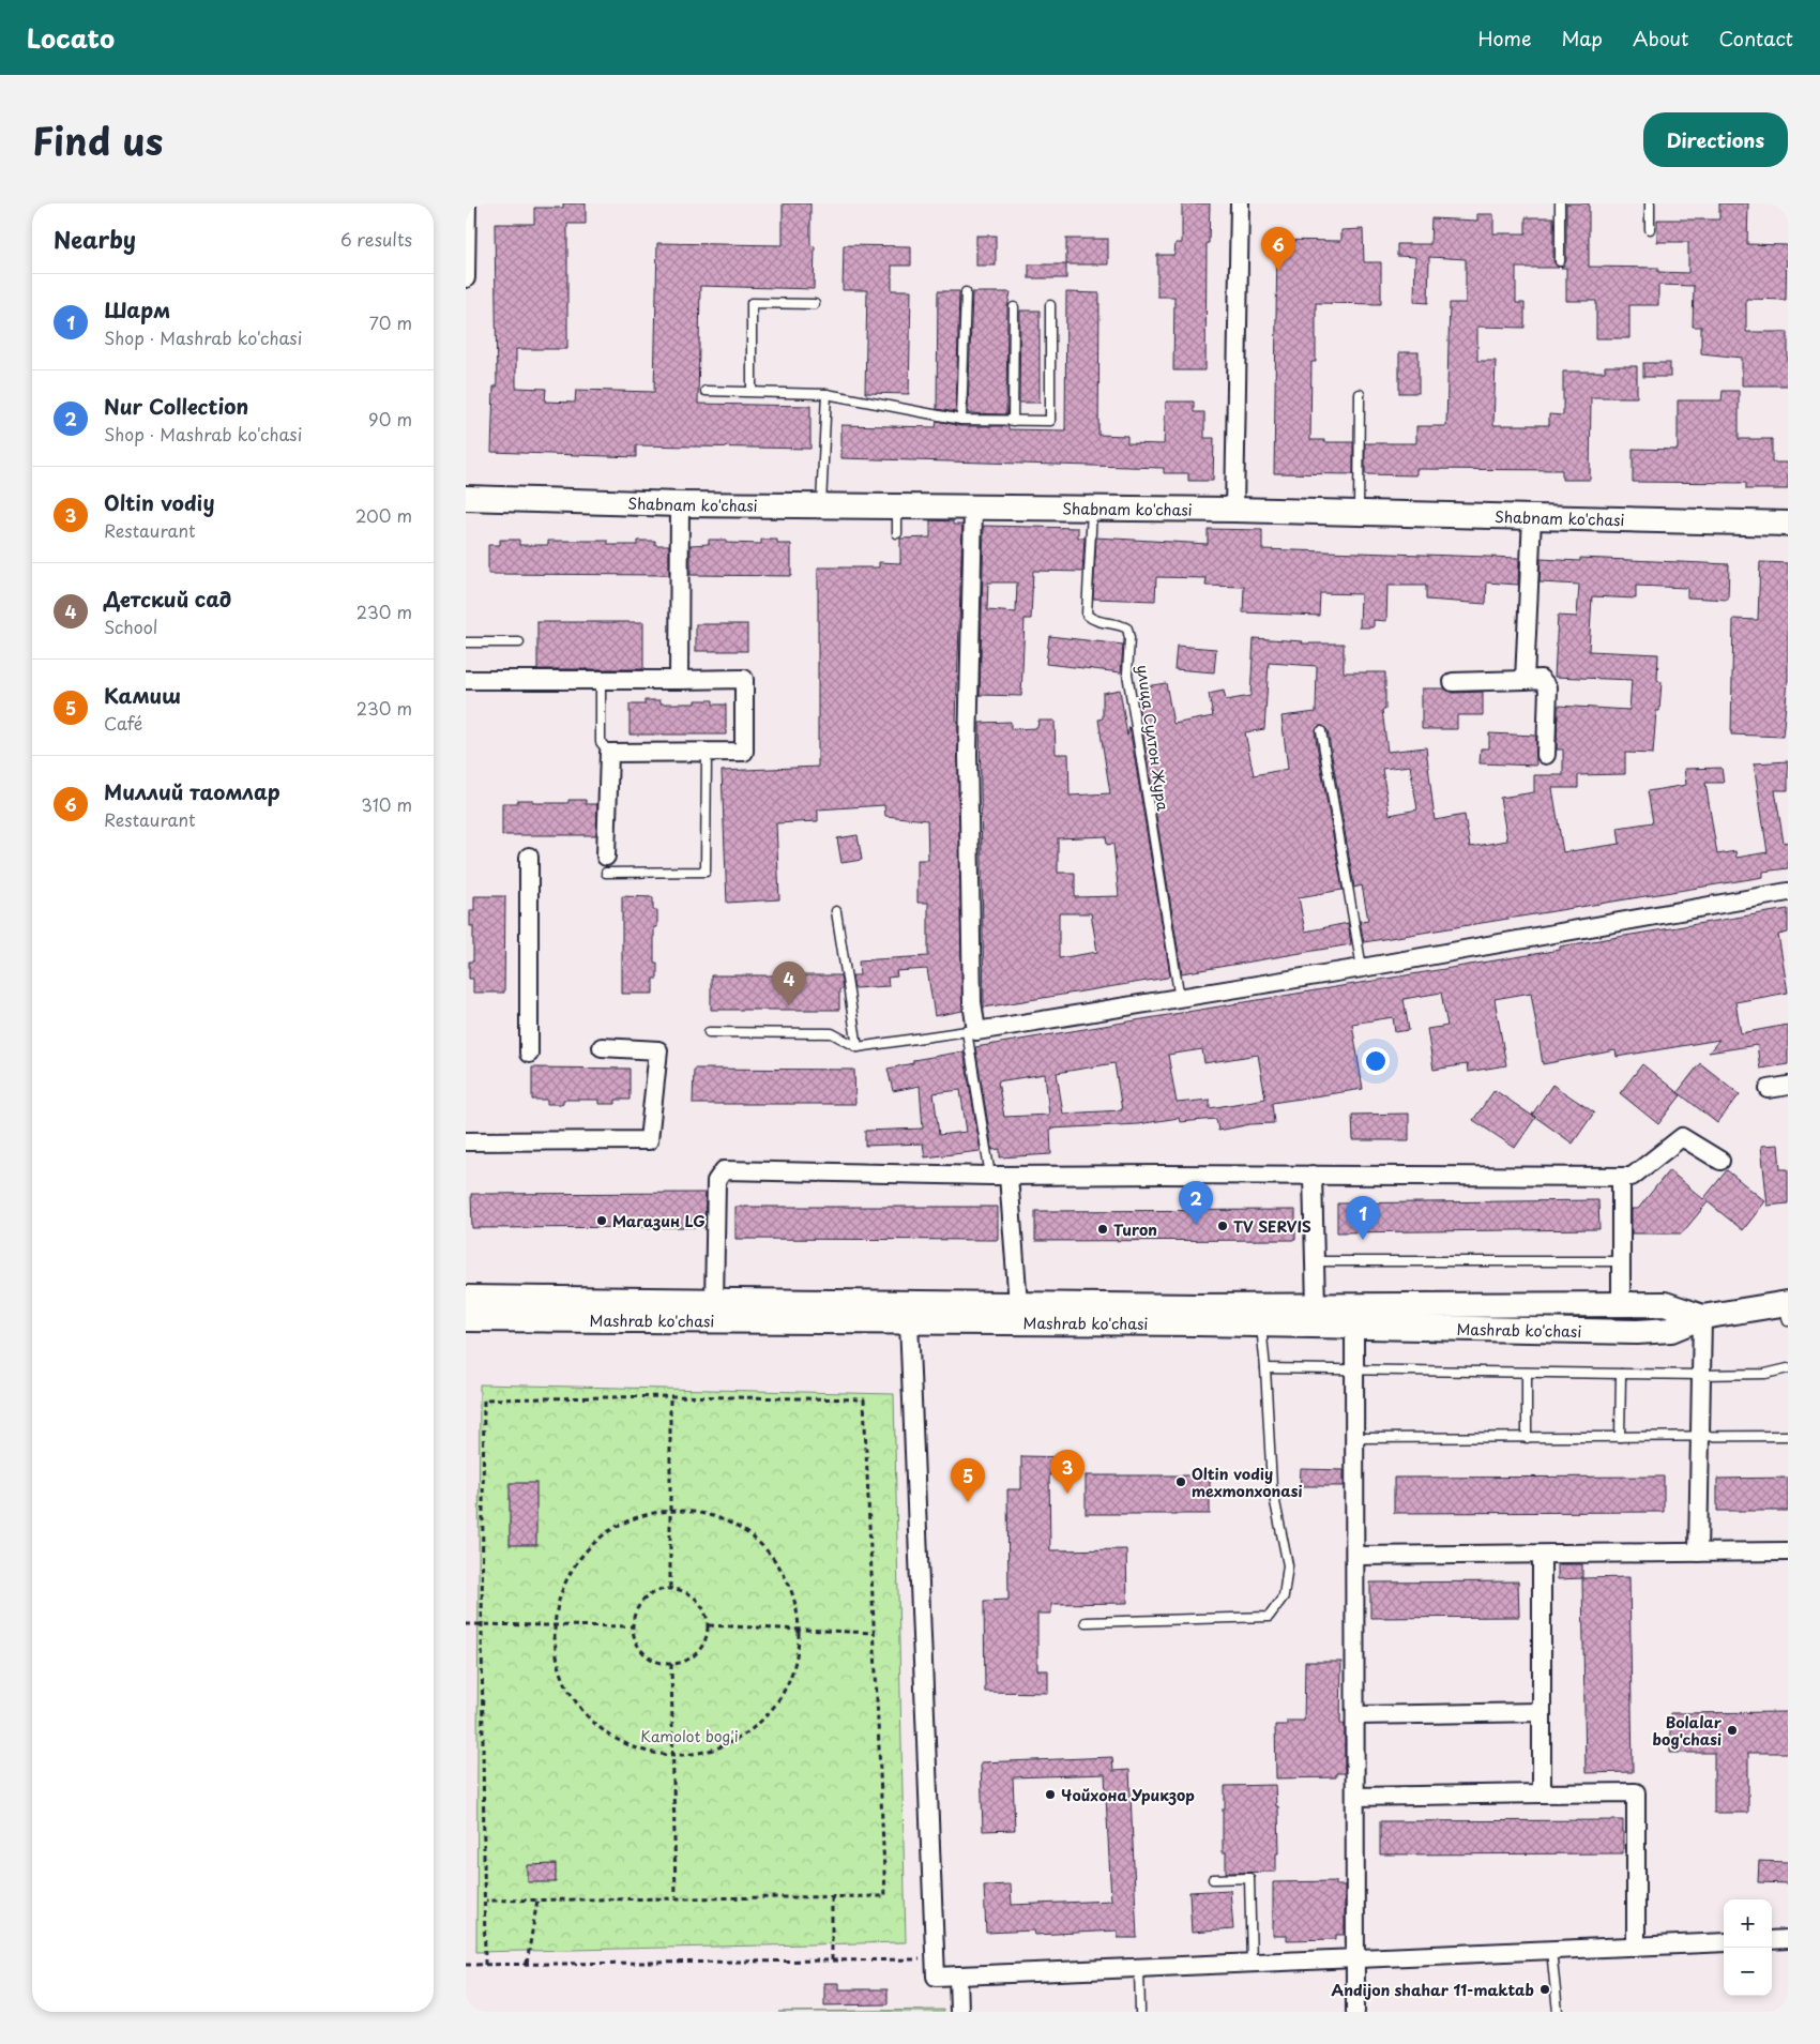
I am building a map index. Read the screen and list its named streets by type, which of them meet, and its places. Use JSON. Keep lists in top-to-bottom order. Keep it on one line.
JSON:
{"streets":{"main road":["Shabnam ko'chasi","Mashrab ko'chasi"],"lane":["улица Султон Жура"]},"crossings":[["Shabnam ko'chasi","улица Султон Жура"]],"parks":["Kamolot bog'i"],"places":["Магазин LG","TV SERVIS","Turon","Oltin vodiy mexmonxonasi","Bolalar bog'chasi","Чойхона Урикзор","Andijon shahar 11-maktab"],"page":{"header":"Locato","nav":["Home","Map","About","Contact"],"title":"Find us","buttons":"Directions","heading":["Nearby","6 results"],"pins":["6","4","2","1","3","5"],"list":[{"mark":"1","name":"Шарм","note":"Shop · Mashrab ko'chasi","value":"70 m"},{"mark":"2","name":"Nur Collection","note":"Shop · Mashrab ko'chasi","value":"90 m"},{"mark":"3","name":"Oltin vodiy","note":"Restaurant","value":"200 m"},{"mark":"4","name":"Детский сад","note":"School","value":"230 m"},{"mark":"5","name":"Камиш","note":"Café","value":"230 m"},{"mark":"6","name":"Миллий таомлар","note":"Restaurant","value":"310 m"}],"map_buttons":["+","−"]}}
